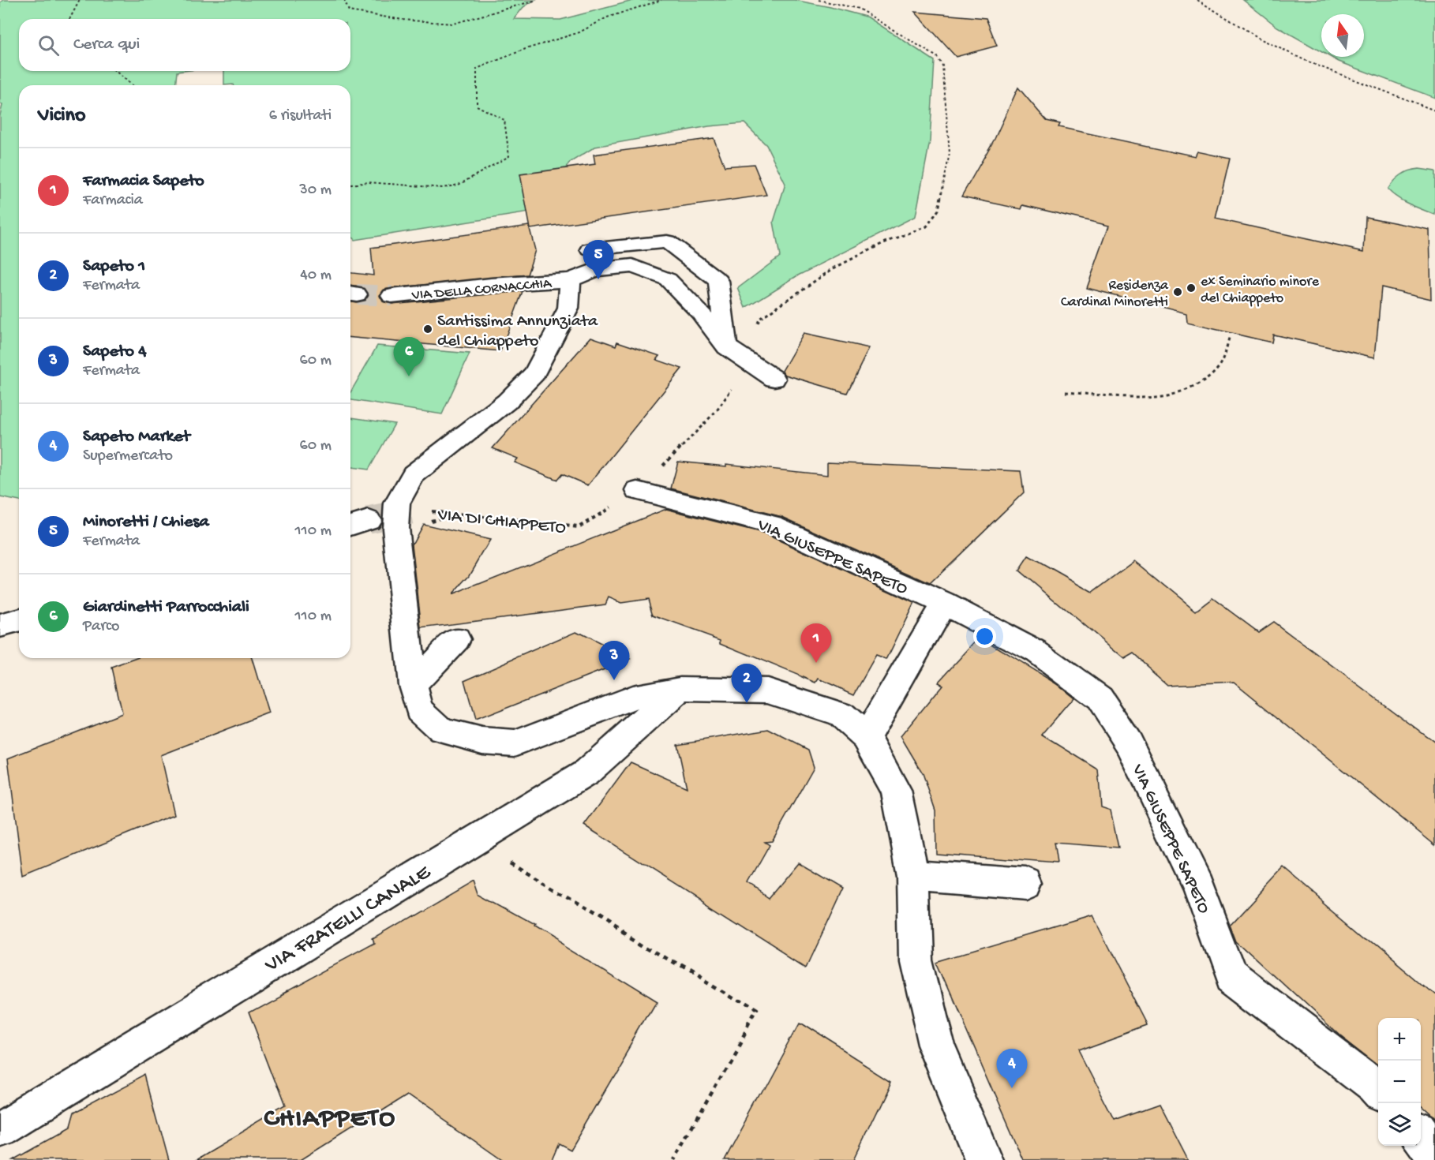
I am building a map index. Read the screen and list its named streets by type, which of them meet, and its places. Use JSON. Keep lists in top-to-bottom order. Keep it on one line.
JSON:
{"streets":{"street":["VIA DELLA CORNACCHIA","VIA GIUSEPPE SAPETO","VIA FRATELLI CANALE"],"path":["VIA DI CHIAPPETO"]},"crossings":[["VIA DI CHIAPPETO","VIA GIUSEPPE SAPETO"]],"districts":["CHIAPPETO"],"places":["ex Seminario minore del Chiappeto","Residenza Cardinal Minoretti","Santissima Annunziata del Chiappeto"],"north":"top","page":{"search":"Cerca qui","heading":["Vicino","6 risultati"],"list":[{"mark":"1","name":"Farmacia Sapeto","note":"Farmacia","value":"30 m"},{"mark":"2","name":"Sapeto 1","note":"Fermata","value":"40 m"},{"mark":"3","name":"Sapeto 4","note":"Fermata","value":"60 m"},{"mark":"4","name":"Sapeto Market","note":"Supermercato","value":"60 m"},{"mark":"5","name":"Minoretti / Chiesa","note":"Fermata","value":"110 m"},{"mark":"6","name":"Giardinetti Parrocchiali","note":"Parco","value":"110 m"}],"pins":["5","6","1","3","2","4"],"map_buttons":["+","−"]}}
